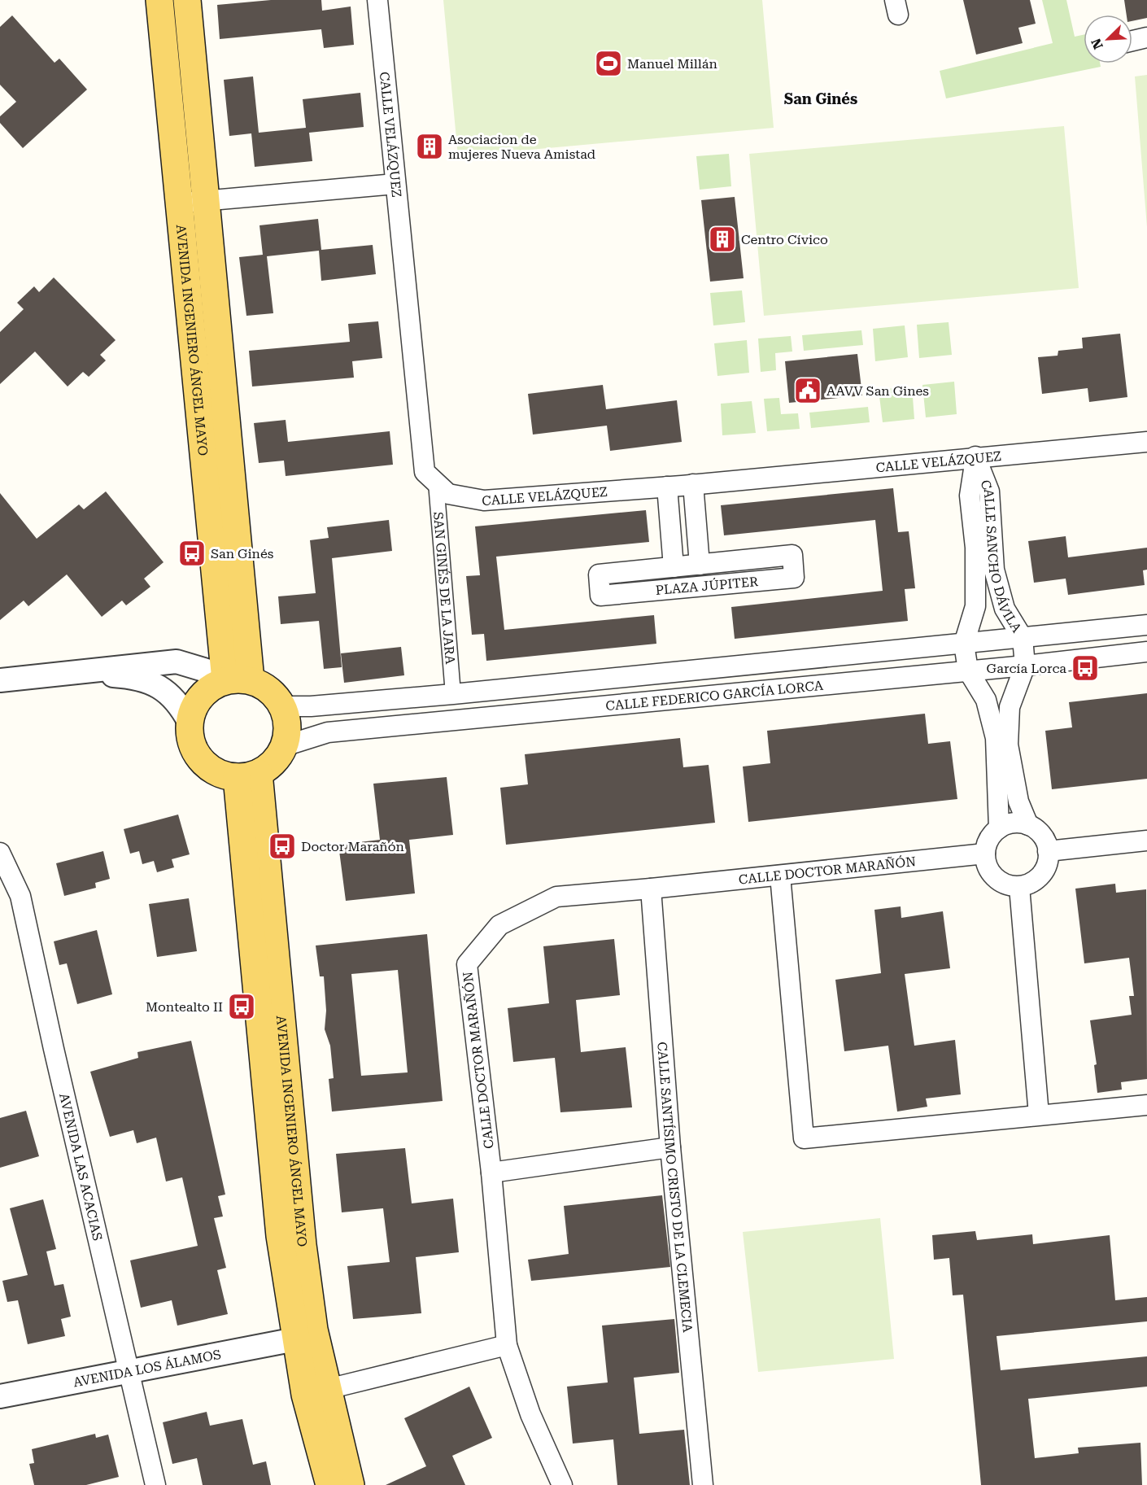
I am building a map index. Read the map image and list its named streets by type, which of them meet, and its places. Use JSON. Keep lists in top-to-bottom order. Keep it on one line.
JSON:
{"streets":{"main road":["AVENIDA INGENIERO ÁNGEL MAYO"],"street":["CALLE VELÁZQUEZ","CALLE SANCHO DÁVILA","PLAZA JÚPITER","SAN GINÉS DE LA JARA","CALLE FEDERICO GARCÍA LORCA","CALLE DOCTOR MARAÑÓN","AVENIDA LAS ACACIAS","CALLE SANTÍSIMO CRISTO DE LA CLEMECIA","AVENIDA LOS ÁLAMOS"]},"crossings":[["CALLE VELÁZQUEZ","CALLE SANCHO DÁVILA"],["CALLE VELÁZQUEZ","PLAZA JÚPITER"],["CALLE VELÁZQUEZ","SAN GINÉS DE LA JARA"],["AVENIDA INGENIERO ÁNGEL MAYO","CALLE FEDERICO GARCÍA LORCA"],["AVENIDA INGENIERO ÁNGEL MAYO","AVENIDA LOS ÁLAMOS"],["CALLE SANCHO DÁVILA","CALLE FEDERICO GARCÍA LORCA"],["SAN GINÉS DE LA JARA","CALLE FEDERICO GARCÍA LORCA"],["CALLE DOCTOR MARAÑÓN","CALLE SANTÍSIMO CRISTO DE LA CLEMECIA"],["AVENIDA LAS ACACIAS","AVENIDA LOS ÁLAMOS"]],"districts":["San Ginés"],"places":{"sports":["Manuel Millán"],"building":["Asociacion de mujeres Nueva Amistad","Centro Cívico"],"public building":["AAVV San Gines"],"bus stop":["San Ginés","García Lorca","Doctor Marañón","Montealto II"]},"north":"bottom left"}
